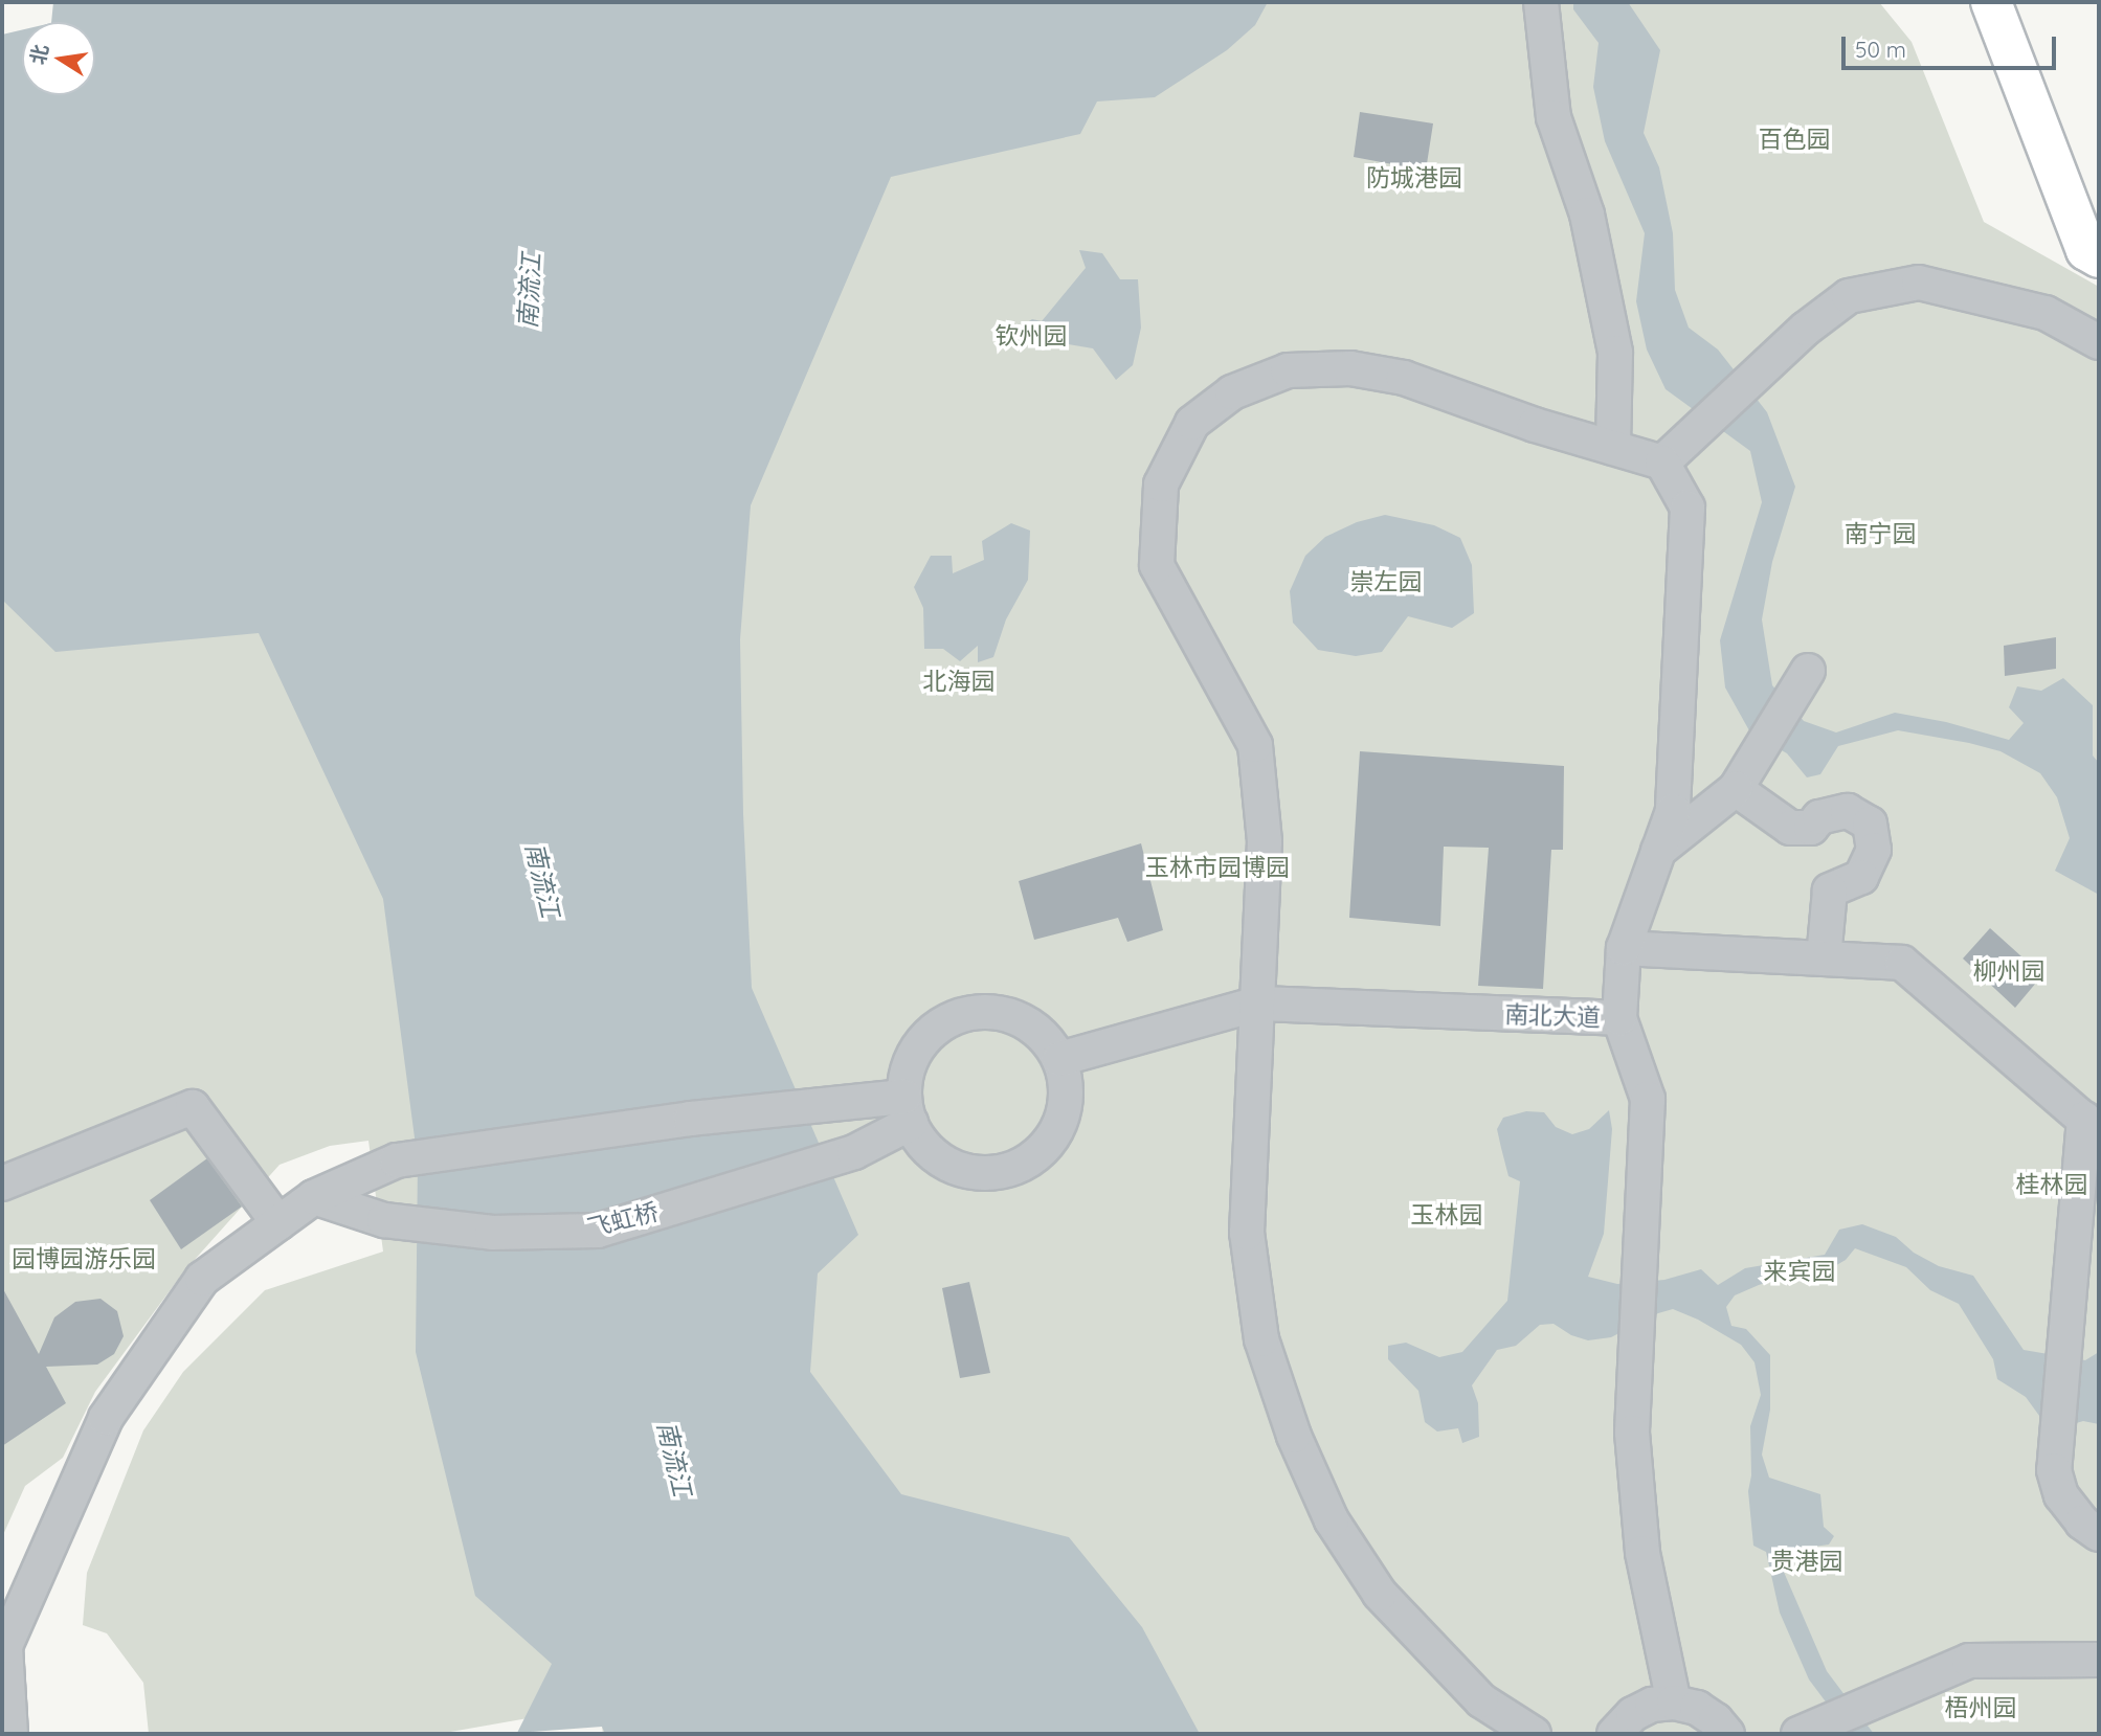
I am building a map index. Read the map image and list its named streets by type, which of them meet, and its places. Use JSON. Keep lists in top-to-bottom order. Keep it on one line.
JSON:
{"streets":{"street":["南北大道","飞虹桥"]},"crossings":[["南北大道","飞虹桥"]],"water":["南流江"],"parks":["百色园","防城港园","钦州园","南宁园","崇左园","北海园","玉林市园博园","柳州园","桂林园","玉林园","园博园游乐园","来宾园","贵港园","梧州园"],"scale_bar":"50 m","north":"left"}
